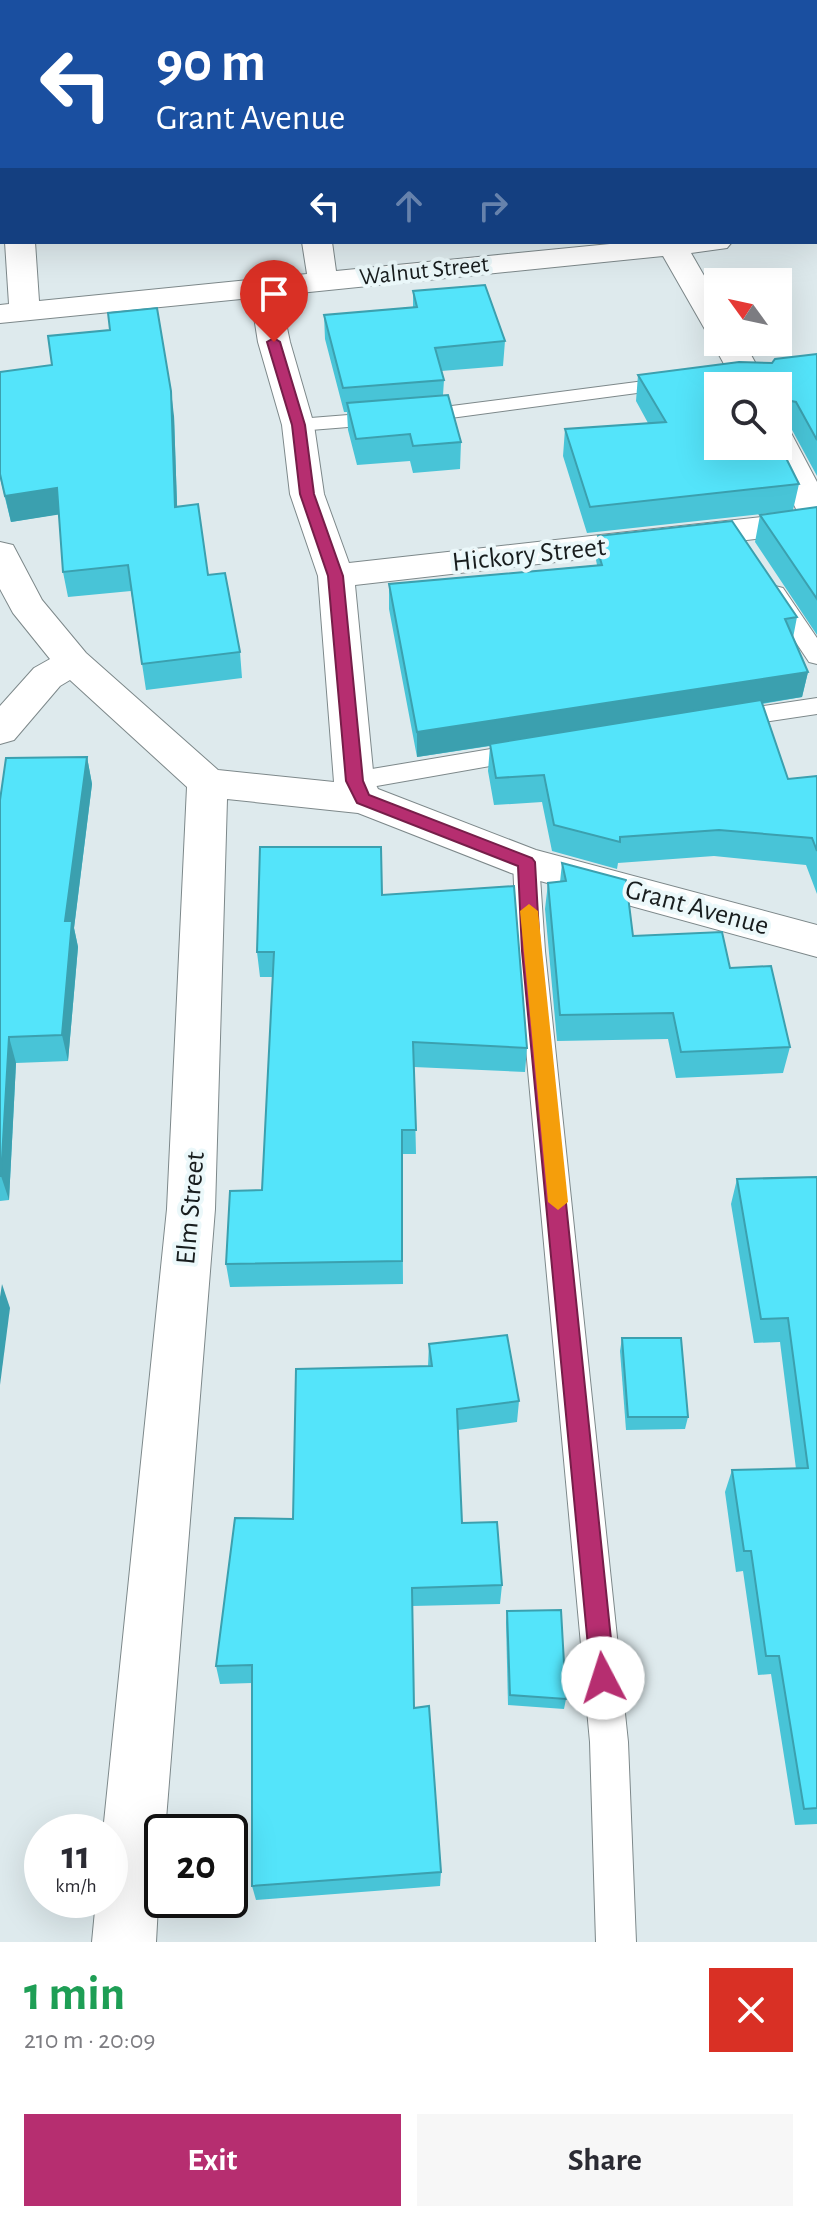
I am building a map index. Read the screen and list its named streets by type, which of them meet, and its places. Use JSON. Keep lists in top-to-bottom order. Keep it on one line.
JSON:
{"streets":{"street":["Walnut Street","Hickory Street","Grant Avenue","Elm Street"]},"crossings":[["Grant Avenue","Elm Street"]],"north":"top left","page":{"turn":["90 m","Grant Avenue"],"speed":"11 km/h","limit":"20","heading":["1 min","210 m · 20:09"],"buttons":["Exit","Share"]}}
